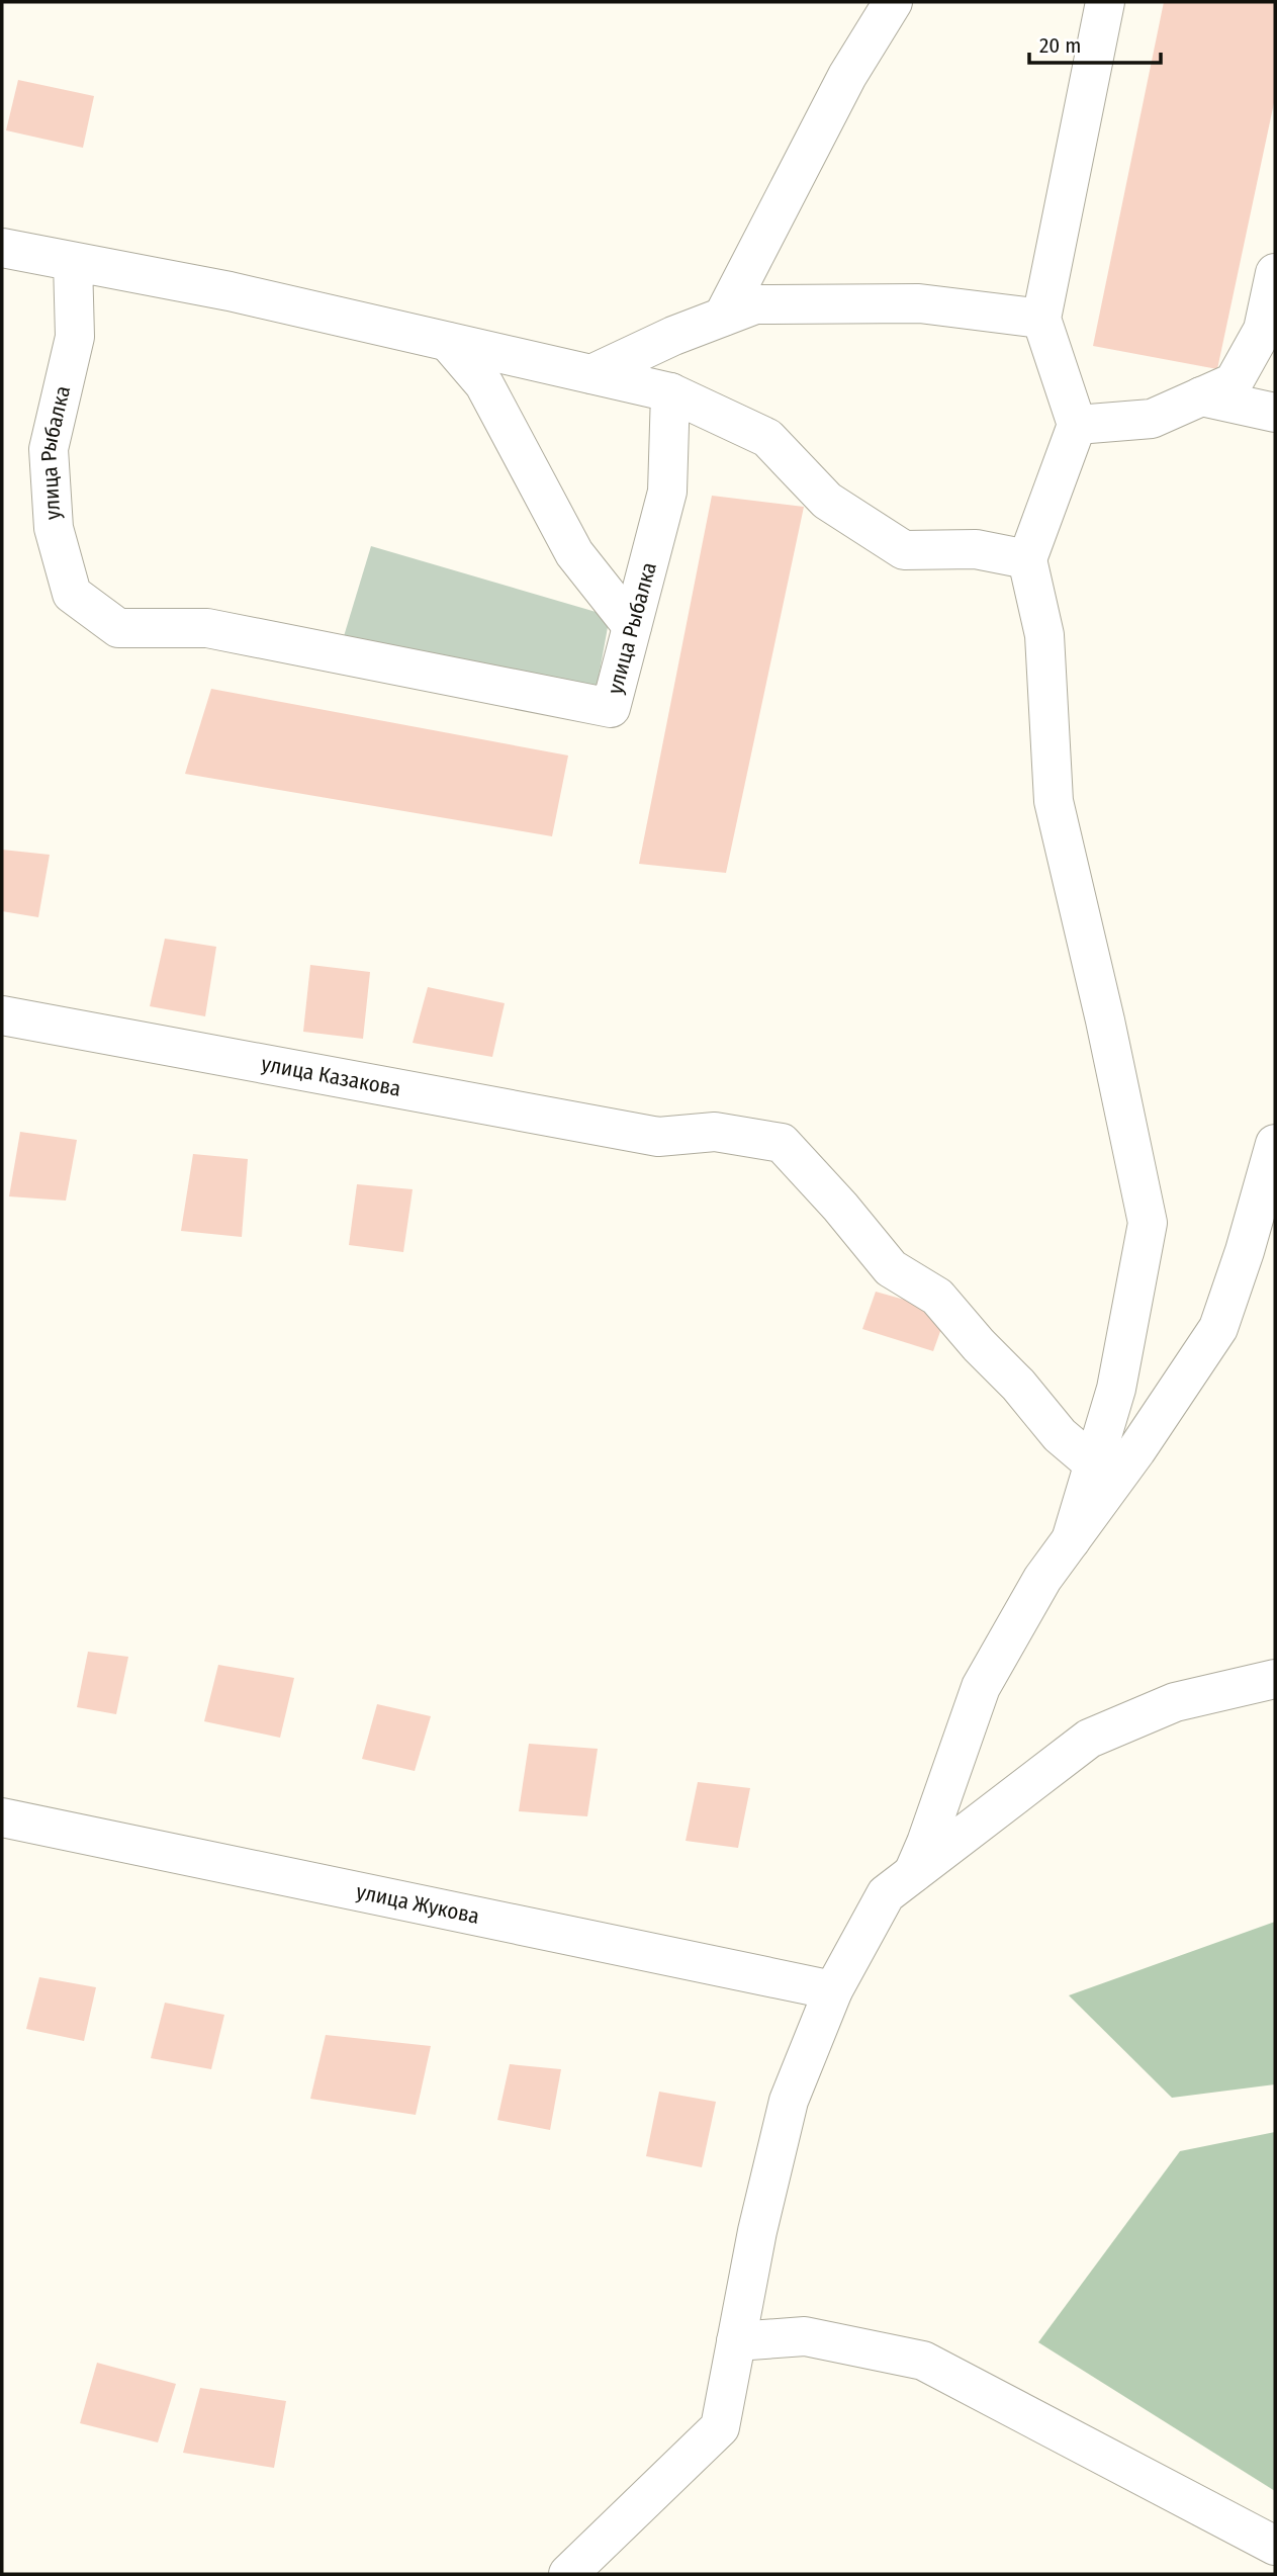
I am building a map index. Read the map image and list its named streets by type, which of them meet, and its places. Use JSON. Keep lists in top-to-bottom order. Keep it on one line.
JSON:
{"streets":{"street":["улица Рыбалка","улица Казакова","улица Жукова"]},"scale_bar":"20 m"}
